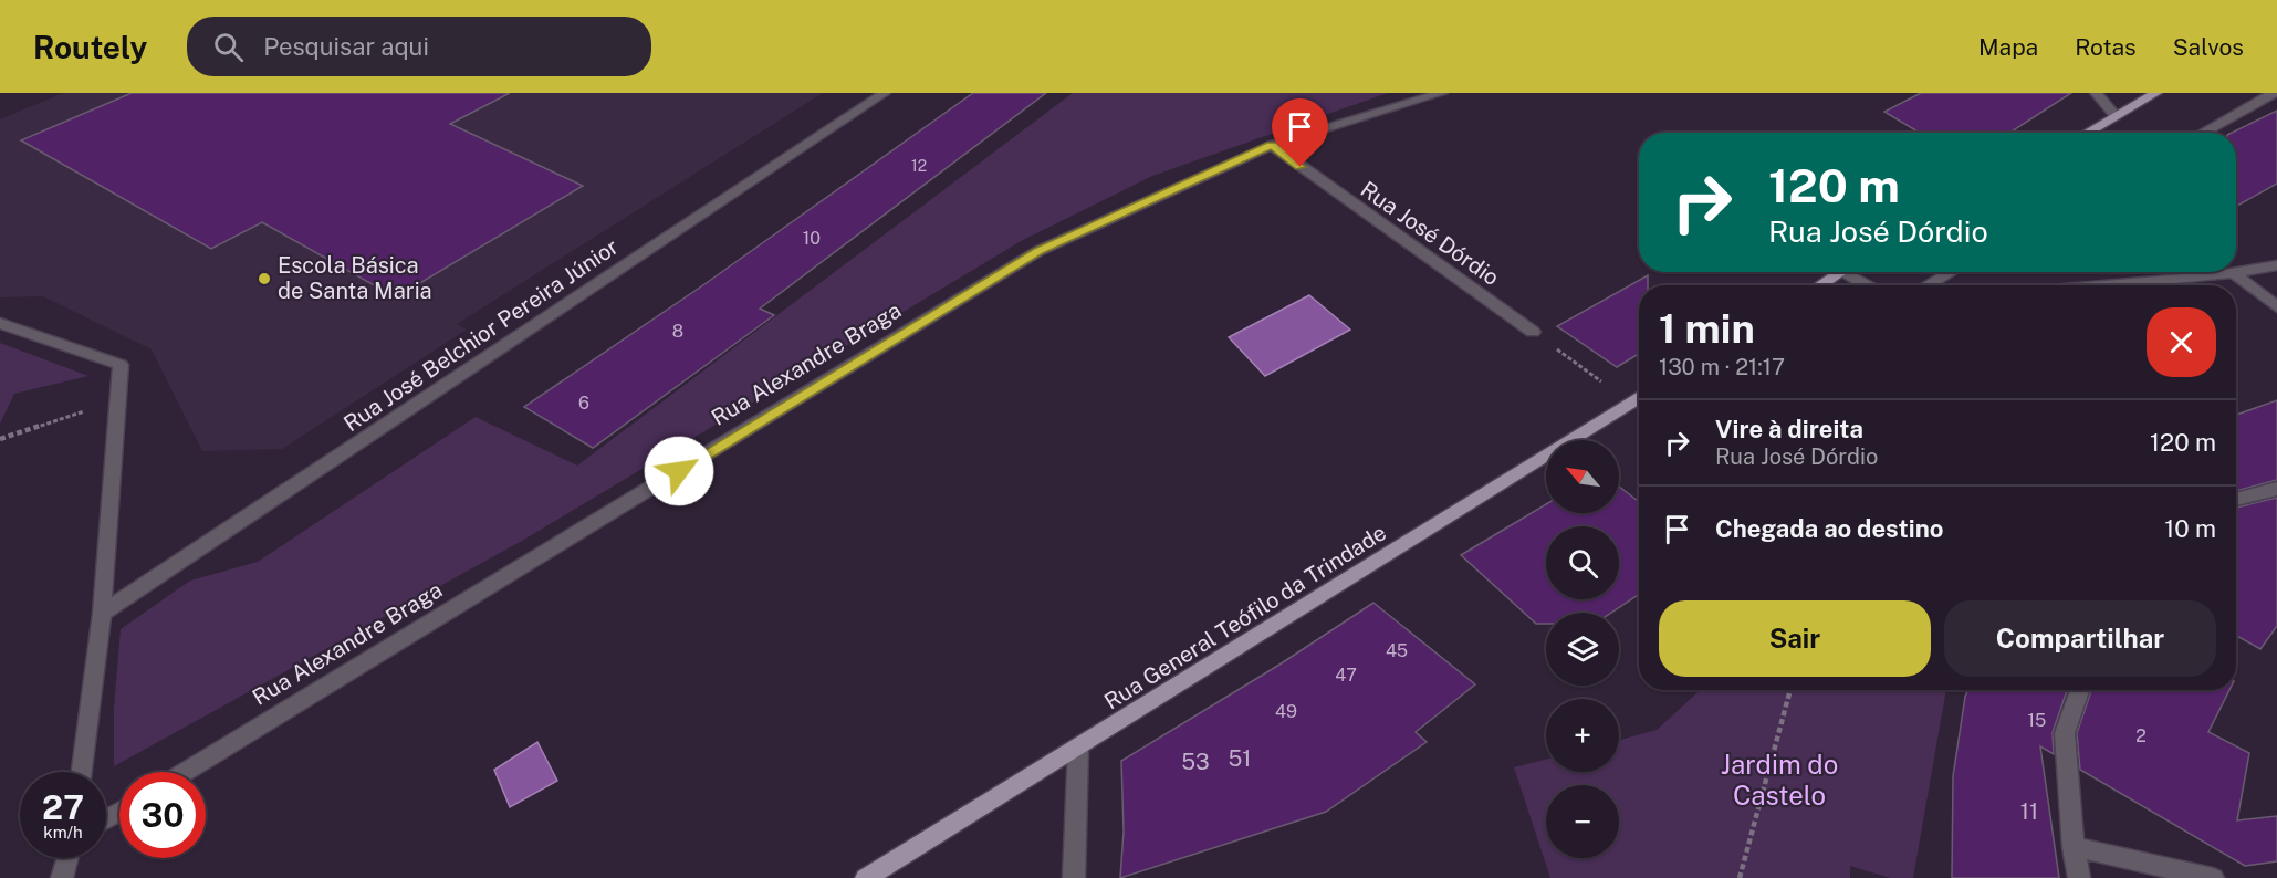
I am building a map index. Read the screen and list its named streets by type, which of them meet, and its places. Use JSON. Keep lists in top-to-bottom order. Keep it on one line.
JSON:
{"streets":{"main road":["Rua General Teófilo da Trindade"],"street":["Rua José Dórdio","Rua José Belchior Pereira Júnior","Rua Alexandre Braga"]},"crossings":[["Rua José Dórdio","Rua Alexandre Braga"]],"parks":["Jardim do Castelo"],"places":["Escola Básica de Santa Maria"],"house_numbers":["12","10","8","6","45","47","49","15","2","51","53","11"],"north":"top left","page":{"header":"Routely","search":"Pesquisar aqui","nav":["Mapa","Rotas","Salvos"],"turn":["120 m","Rua José Dórdio"],"heading":["1 min","130 m · 21:17"],"list":[{"name":"Vire à direita","note":"Rua José Dórdio","value":"120 m"},{"name":"Chegada ao destino","value":"10 m"}],"map_buttons":["+","−"],"buttons":["Sair","Compartilhar"],"speed":"27 km/h","limit":"30"}}
